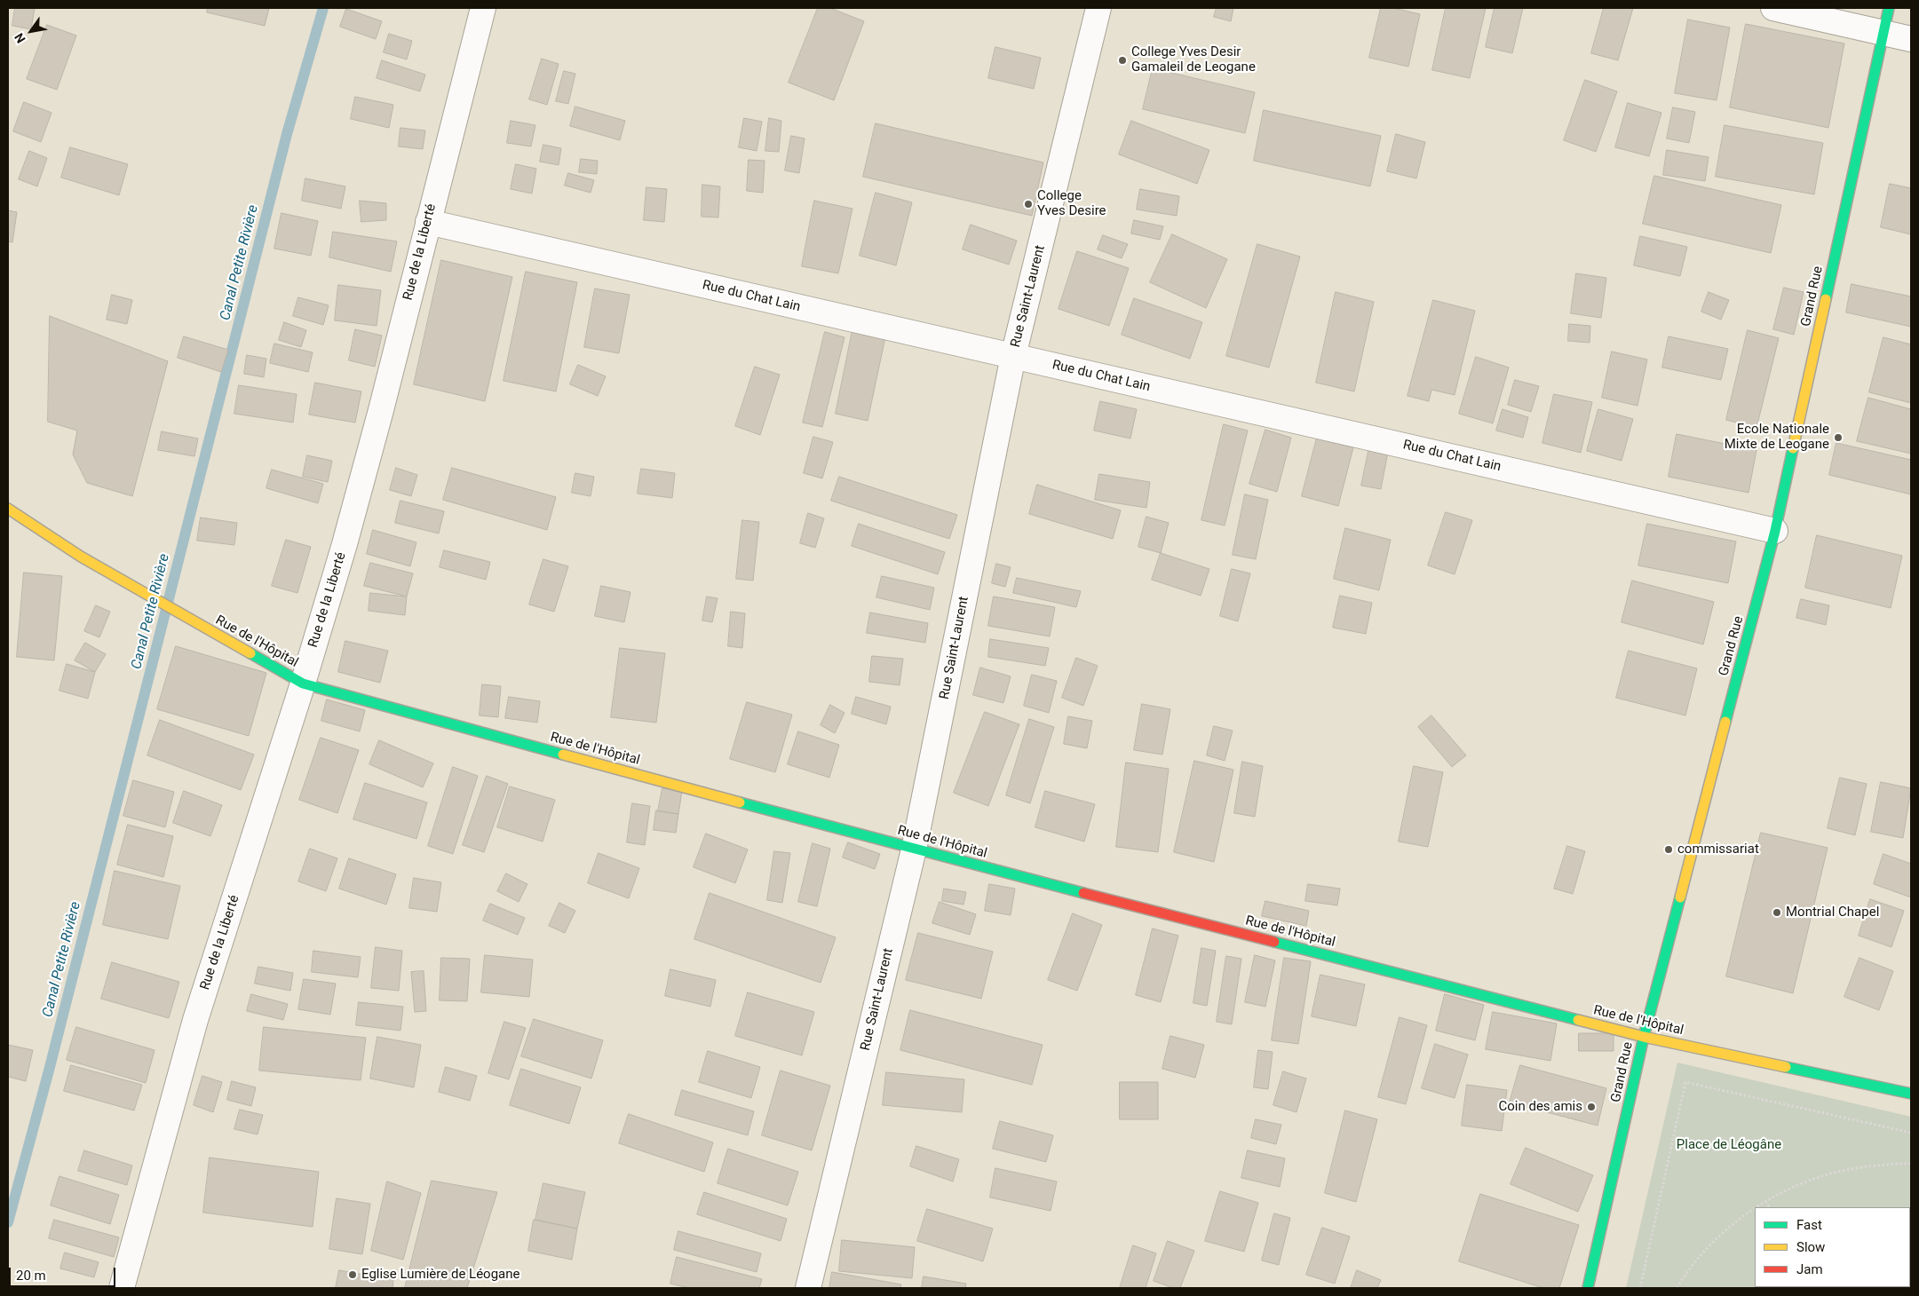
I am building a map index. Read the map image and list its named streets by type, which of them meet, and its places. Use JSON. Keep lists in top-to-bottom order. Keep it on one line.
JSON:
{"streets":{"street":["Rue de la Liberté","Rue du Chat Lain","Rue Saint-Laurent","Grand Rue","Rue de l'Hôpital"]},"crossings":[["Rue de la Liberté","Rue du Chat Lain"],["Rue de la Liberté","Rue de l'Hôpital"],["Rue du Chat Lain","Rue Saint-Laurent"],["Rue du Chat Lain","Grand Rue"],["Rue Saint-Laurent","Rue de l'Hôpital"],["Grand Rue","Rue de l'Hôpital"]],"water":["Canal Petite Rivière"],"parks":["Place de Léogâne"],"places":["College Yves Desir Gamaleil de Leogane","College Yves Desire","Ecole Nationale Mixte de Leogane","commissariat","Montrial Chapel","Coin des amis","Eglise Lumière de Léogane"],"legend":["Fast","Slow","Jam"],"scale_bar":"20 m","north":"bottom left"}
